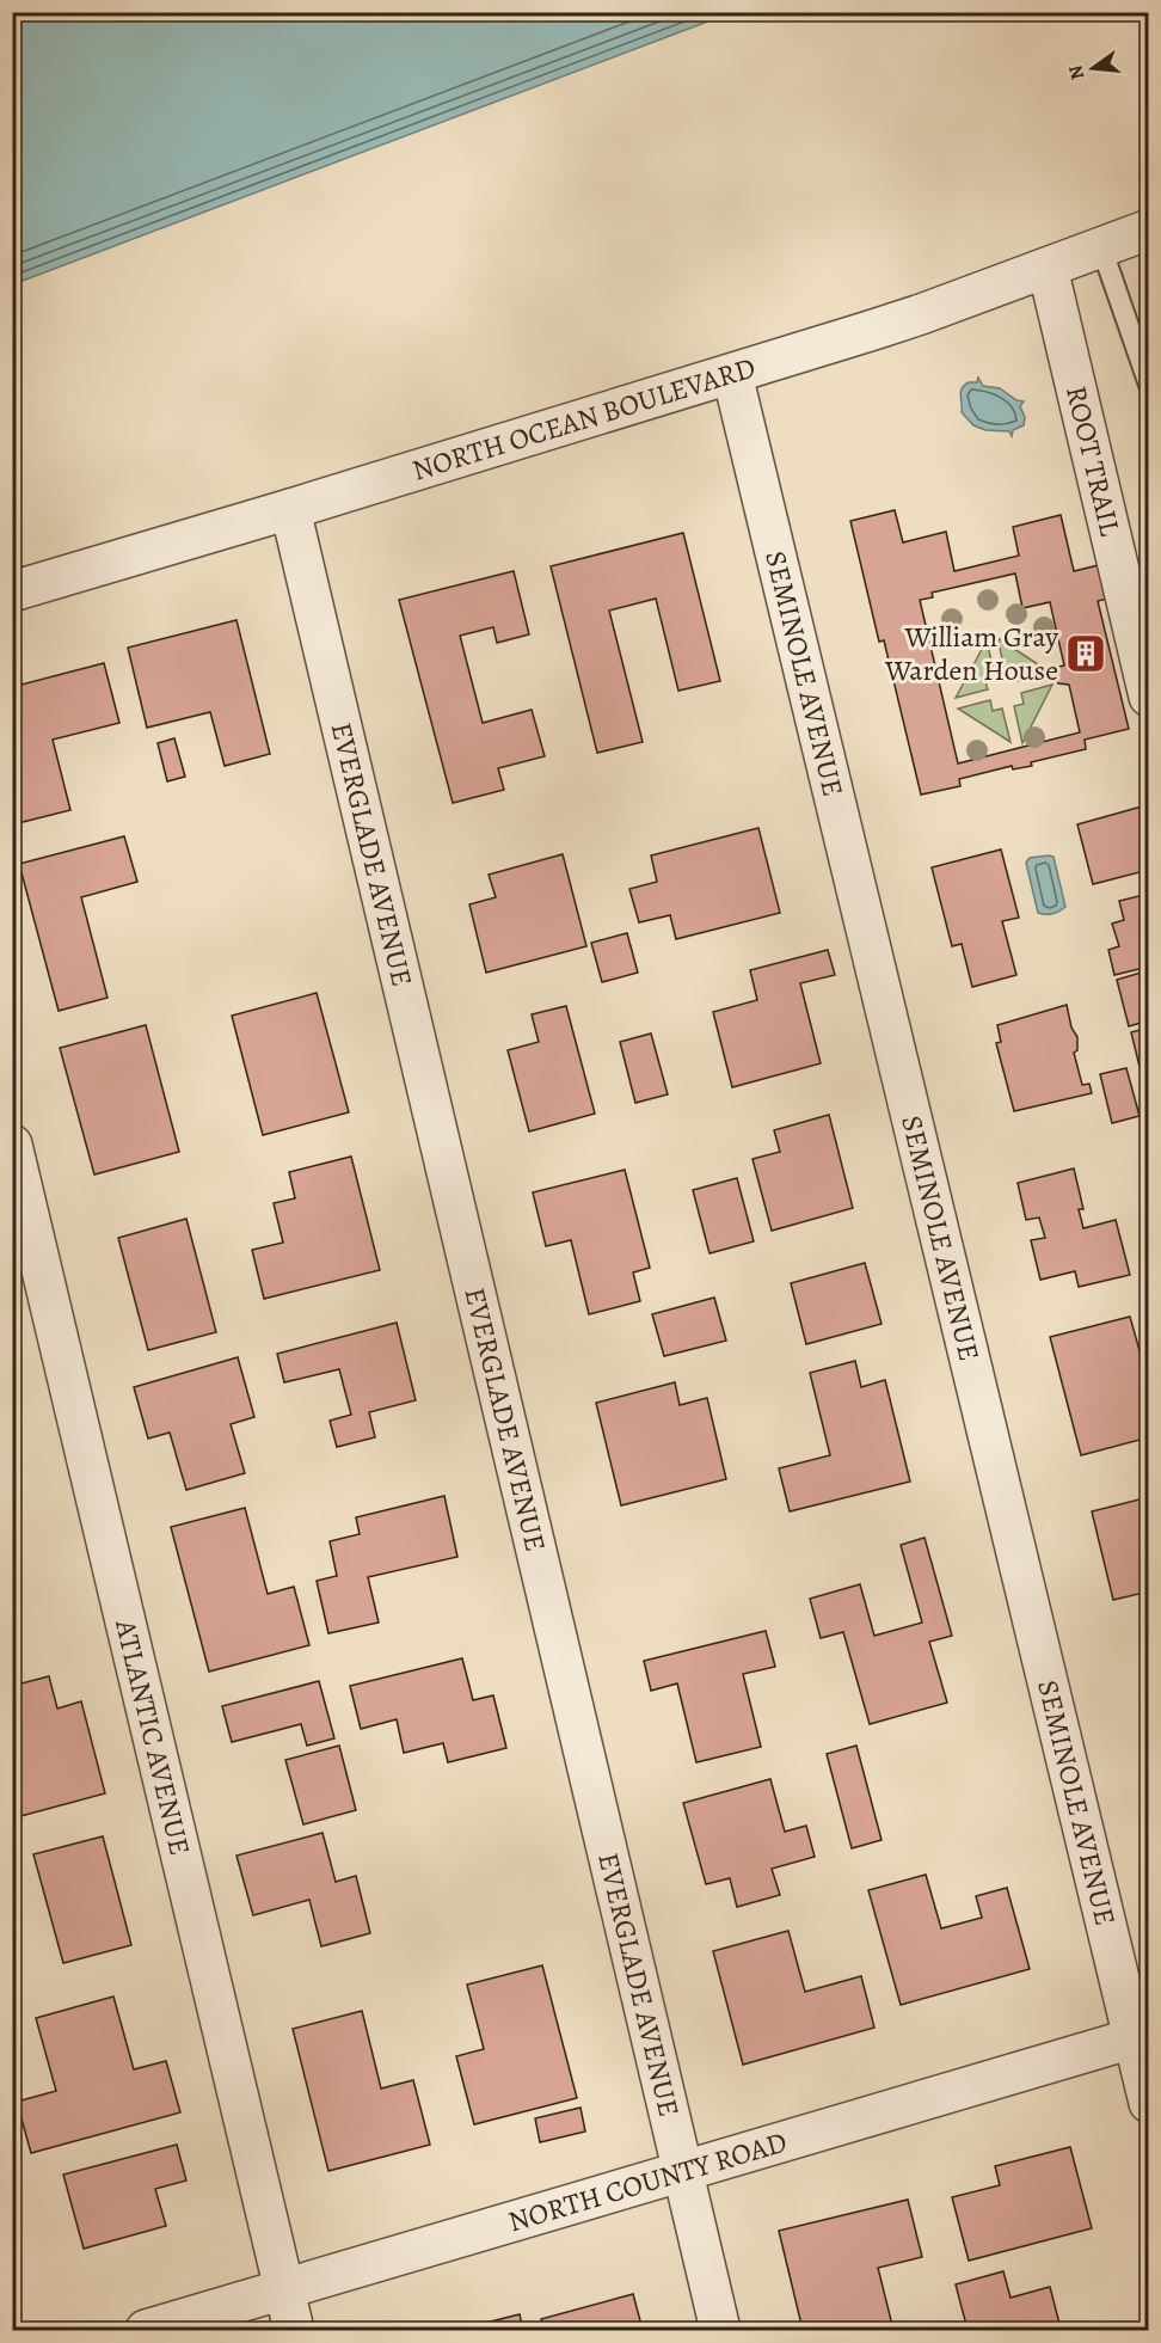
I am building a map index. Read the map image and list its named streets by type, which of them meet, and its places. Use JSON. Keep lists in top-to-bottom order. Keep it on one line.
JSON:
{"streets":{"street":["NORTH OCEAN BOULEVARD","ROOT TRAIL","SEMINOLE AVENUE","EVERGLADE AVENUE","ATLANTIC AVENUE","NORTH COUNTY ROAD"]},"crossings":[["NORTH OCEAN BOULEVARD","ROOT TRAIL"],["NORTH OCEAN BOULEVARD","SEMINOLE AVENUE"],["NORTH OCEAN BOULEVARD","EVERGLADE AVENUE"],["SEMINOLE AVENUE","NORTH COUNTY ROAD"],["EVERGLADE AVENUE","NORTH COUNTY ROAD"],["ATLANTIC AVENUE","NORTH COUNTY ROAD"]],"places":{"building":["William Gray Warden House"]},"north":"left"}
